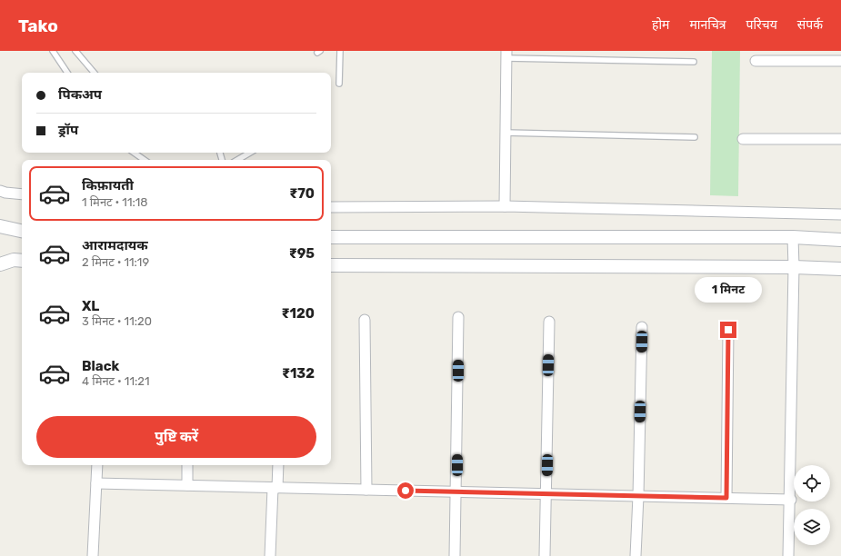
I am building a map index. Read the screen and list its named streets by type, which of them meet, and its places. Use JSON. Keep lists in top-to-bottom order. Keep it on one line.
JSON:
{"page":{"header":"Tako","nav":["होम","मानचित्र","परिचय","संपर्क"],"banner":["पिकअप","ड्रॉप"],"list":[{"name":"किफ़ायती","note":"1 मिनट · 11:18","value":"₹70"},{"name":"आरामदायक","note":"2 मिनट · 11:19","value":"₹95"},{"name":"XL","note":"3 मिनट · 11:20","value":"₹120"},{"name":"Black","note":"4 मिनट · 11:21","value":"₹132"}],"bubble":"1 मिनट","buttons":"पुष्टि करें"}}
